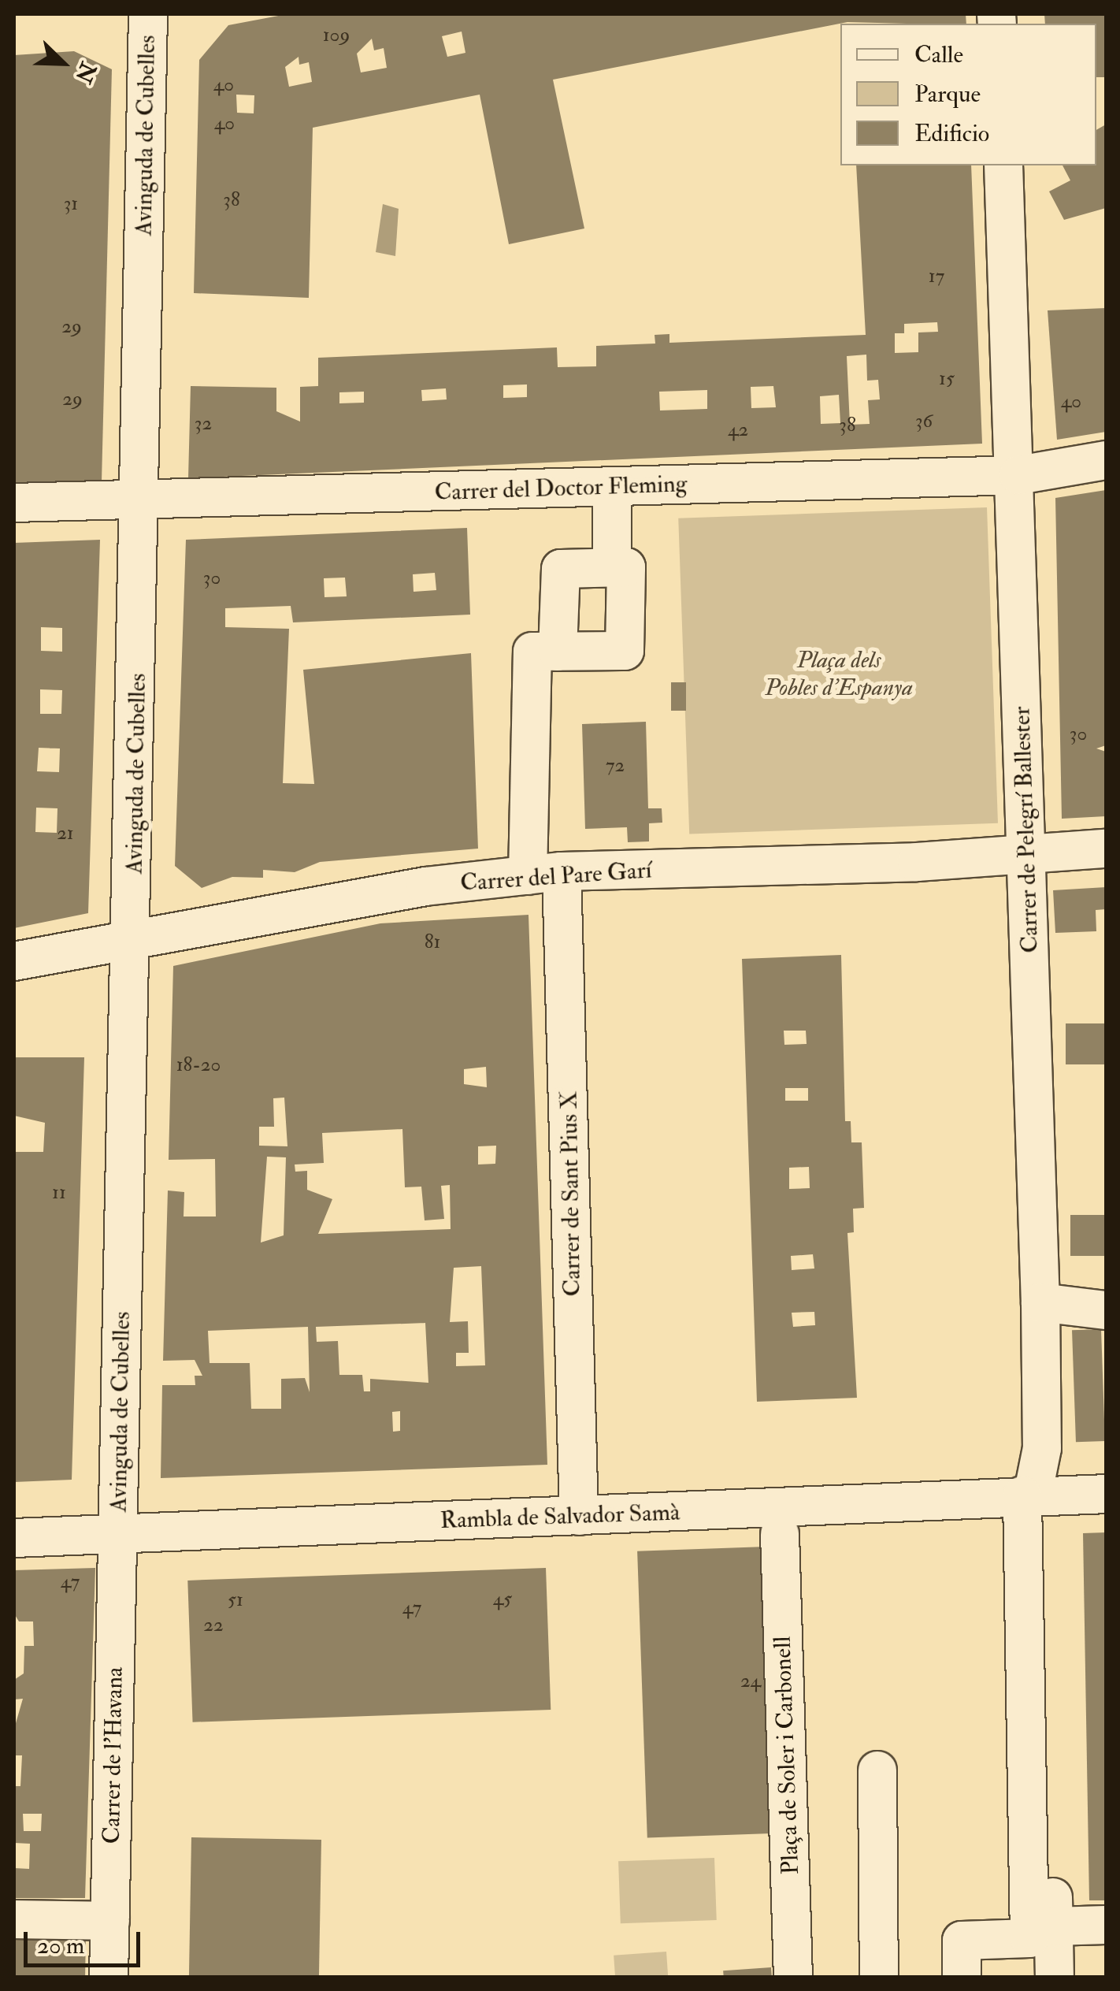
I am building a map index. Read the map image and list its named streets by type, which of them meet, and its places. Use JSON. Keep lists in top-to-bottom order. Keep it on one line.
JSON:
{"streets":{"street":["Avinguda de Cubelles","Carrer del Doctor Fleming","Carrer de Pelegrí Ballester","Carrer del Pare Garí","Carrer de Sant Pius X","Rambla de Salvador Samà","Carrer de l'Havana","Plaça de Soler i Carbonell"]},"crossings":[["Avinguda de Cubelles","Carrer del Doctor Fleming"],["Avinguda de Cubelles","Carrer del Pare Garí"],["Avinguda de Cubelles","Rambla de Salvador Samà"],["Avinguda de Cubelles","Carrer de l'Havana"],["Carrer del Doctor Fleming","Carrer de Pelegrí Ballester"],["Carrer de Pelegrí Ballester","Carrer del Pare Garí"],["Carrer de Pelegrí Ballester","Rambla de Salvador Samà"],["Carrer del Pare Garí","Carrer de Sant Pius X"],["Carrer de Sant Pius X","Rambla de Salvador Samà"],["Rambla de Salvador Samà","Carrer de l'Havana"]],"parks":["Plaça dels Pobles d'Espanya"],"house_numbers":["109","40","40","38","31","17","29","15","29","40","36","32","38","42","30","30","72","21","81","18-20","11","47","45","51","47","22","24"],"legend":["Calle","Parque","Edificio"],"scale_bar":"20 m","north":"bottom right"}
